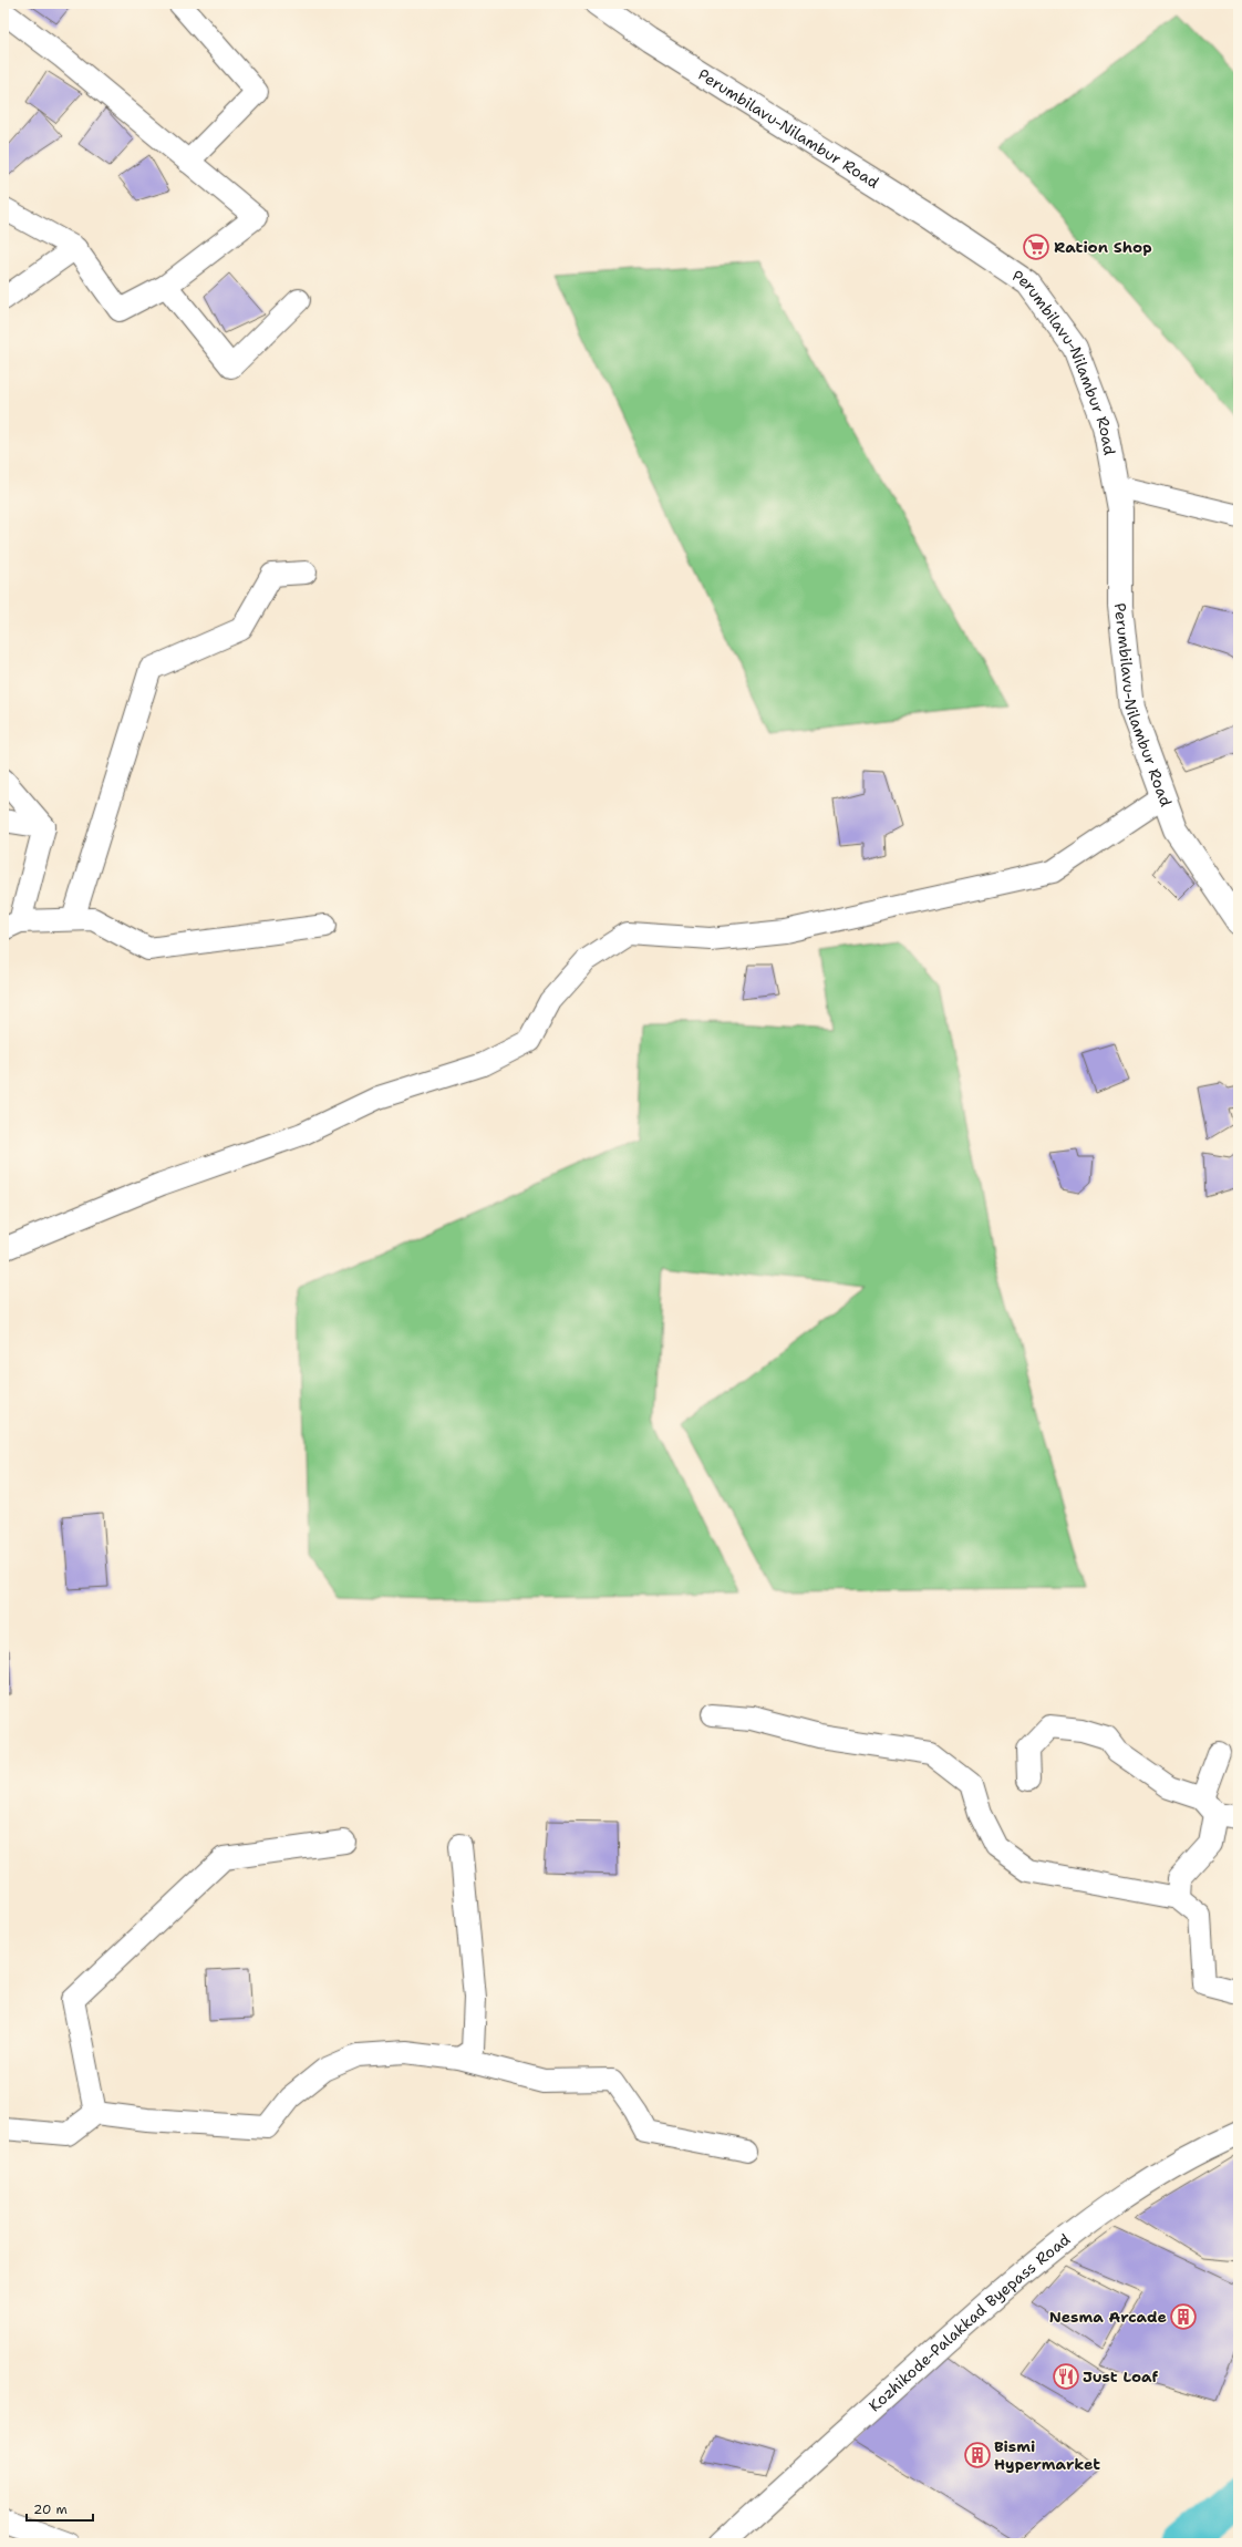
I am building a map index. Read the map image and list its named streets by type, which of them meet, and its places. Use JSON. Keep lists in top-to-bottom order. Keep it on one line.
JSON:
{"streets":{"main road":["Perumbilavu-Nilambur Road","Kozhikode-Palakkad Byepass Road"]},"places":{"supermarket":["Ration Shop"],"building":["Nesma Arcade","Bismi Hypermarket"],"restaurant":["Just Loaf"]},"scale_bar":"20 m"}
